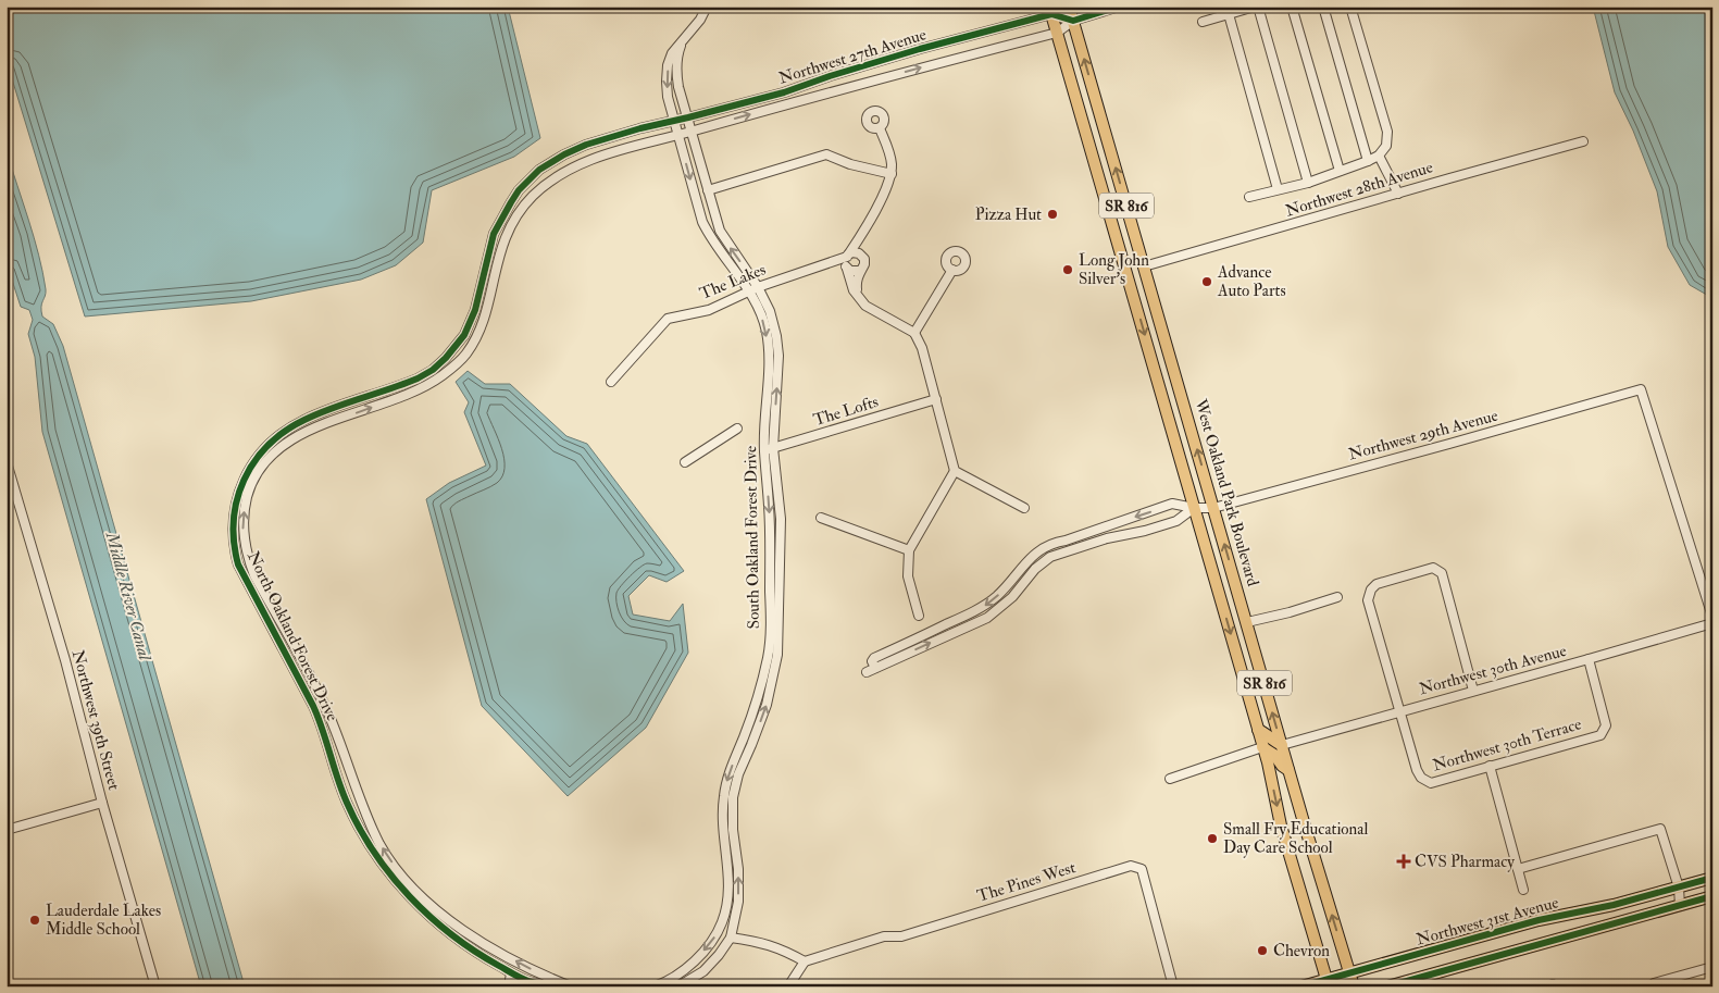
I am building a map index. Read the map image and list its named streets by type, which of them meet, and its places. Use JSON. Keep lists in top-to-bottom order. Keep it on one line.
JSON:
{"streets":{"main road":["SR 816","West Oakland Park Boulevard","Northwest 31st Avenue"],"street":["Northwest 27th Avenue","Northwest 28th Avenue","The Lakes","The Lofts","Northwest 29th Avenue","South Oakland Forest Drive","North Oakland Forest Drive","Northwest 30th Avenue","Northwest 39th Street","Northwest 30th Terrace","The Pines West"]},"crossings":[["Northwest 27th Avenue","SR 816"],["Northwest 27th Avenue","South Oakland Forest Drive"],["Northwest 27th Avenue","North Oakland Forest Drive"],["Northwest 28th Avenue","West Oakland Park Boulevard"],["SR 816","Northwest 29th Avenue"],["SR 816","Northwest 31st Avenue"],["The Lakes","South Oakland Forest Drive"],["The Lofts","South Oakland Forest Drive"],["Northwest 29th Avenue","West Oakland Park Boulevard"],["West Oakland Park Boulevard","Northwest 30th Avenue"],["West Oakland Park Boulevard","Northwest 31st Avenue"],["South Oakland Forest Drive","North Oakland Forest Drive"],["Northwest 30th Avenue","Northwest 30th Terrace"]],"water":["Middle River Canal"],"places":{"other":["Pizza Hut","Long John Silver's","Advance Auto Parts","Small Fry Educational Day Care School","Lauderdale Lakes Middle School","Chevron"],"health":["CVS Pharmacy"]}}
